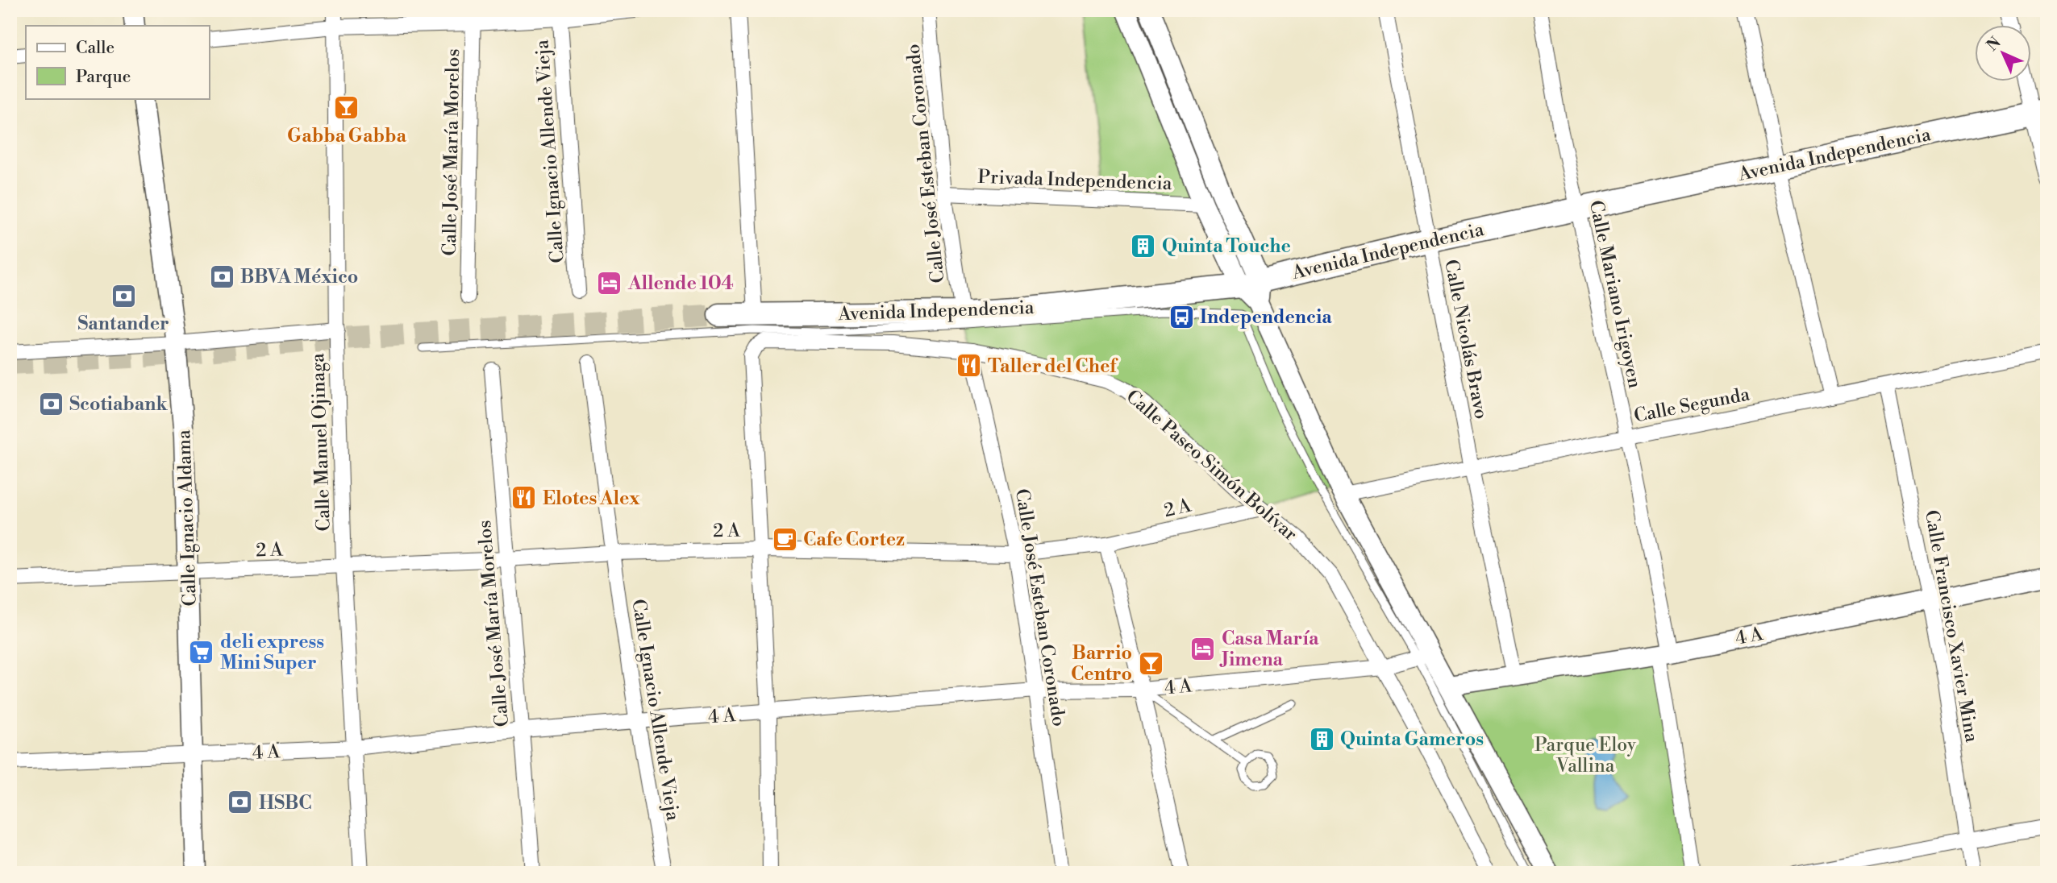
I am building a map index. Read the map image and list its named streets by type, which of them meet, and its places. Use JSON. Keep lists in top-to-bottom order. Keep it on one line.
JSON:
{"streets":{"main road":["Avenida Independencia","Calle Ignacio Aldama","4 A"],"street":["Calle Ignacio Allende Vieja","Calle José María Morelos","Calle José Esteban Coronado","Privada Independencia","Calle Mariano Irigoyen","Calle Nicolás Bravo","Calle Segunda","Calle Manuel Ojinaga","Calle Paseo Simón Bolívar","2 A","Calle Francisco Xavier Mina"]},"crossings":[["Calle Ignacio Allende Vieja","2 A"],["Calle Ignacio Allende Vieja","4 A"],["Calle José María Morelos","2 A"],["Calle José María Morelos","4 A"],["Avenida Independencia","Calle José Esteban Coronado"],["Avenida Independencia","Calle Mariano Irigoyen"],["Avenida Independencia","Calle Nicolás Bravo"],["Calle José Esteban Coronado","Privada Independencia"],["Calle José Esteban Coronado","Calle Paseo Simón Bolívar"],["Calle José Esteban Coronado","2 A"],["Calle José Esteban Coronado","4 A"],["Calle Mariano Irigoyen","Calle Segunda"],["Calle Mariano Irigoyen","4 A"],["Calle Nicolás Bravo","Calle Segunda"],["Calle Nicolás Bravo","4 A"],["Calle Segunda","Calle Francisco Xavier Mina"],["Calle Manuel Ojinaga","2 A"],["Calle Manuel Ojinaga","4 A"],["Calle Paseo Simón Bolívar","2 A"],["Calle Paseo Simón Bolívar","4 A"],["2 A","Calle Ignacio Aldama"],["Calle Ignacio Aldama","4 A"],["Calle Francisco Xavier Mina","4 A"]],"parks":["Parque Eloy Vallina"],"places":{"bar":["Gabba Gabba","Barrio Centro"],"building":["Quinta Touche","Quinta Gameros"],"bank":["BBVA México","Santander","Scotiabank","HSBC"],"hotel":["Allende 104","Casa María Jimena"],"bus stop":["Independencia"],"restaurant":["Taller del Chef","Elotes Alex"],"cafe":["Cafe Cortez"],"supermarket":["deli express Mini Super"]},"legend":["Calle","Parque"],"north":"top left"}
